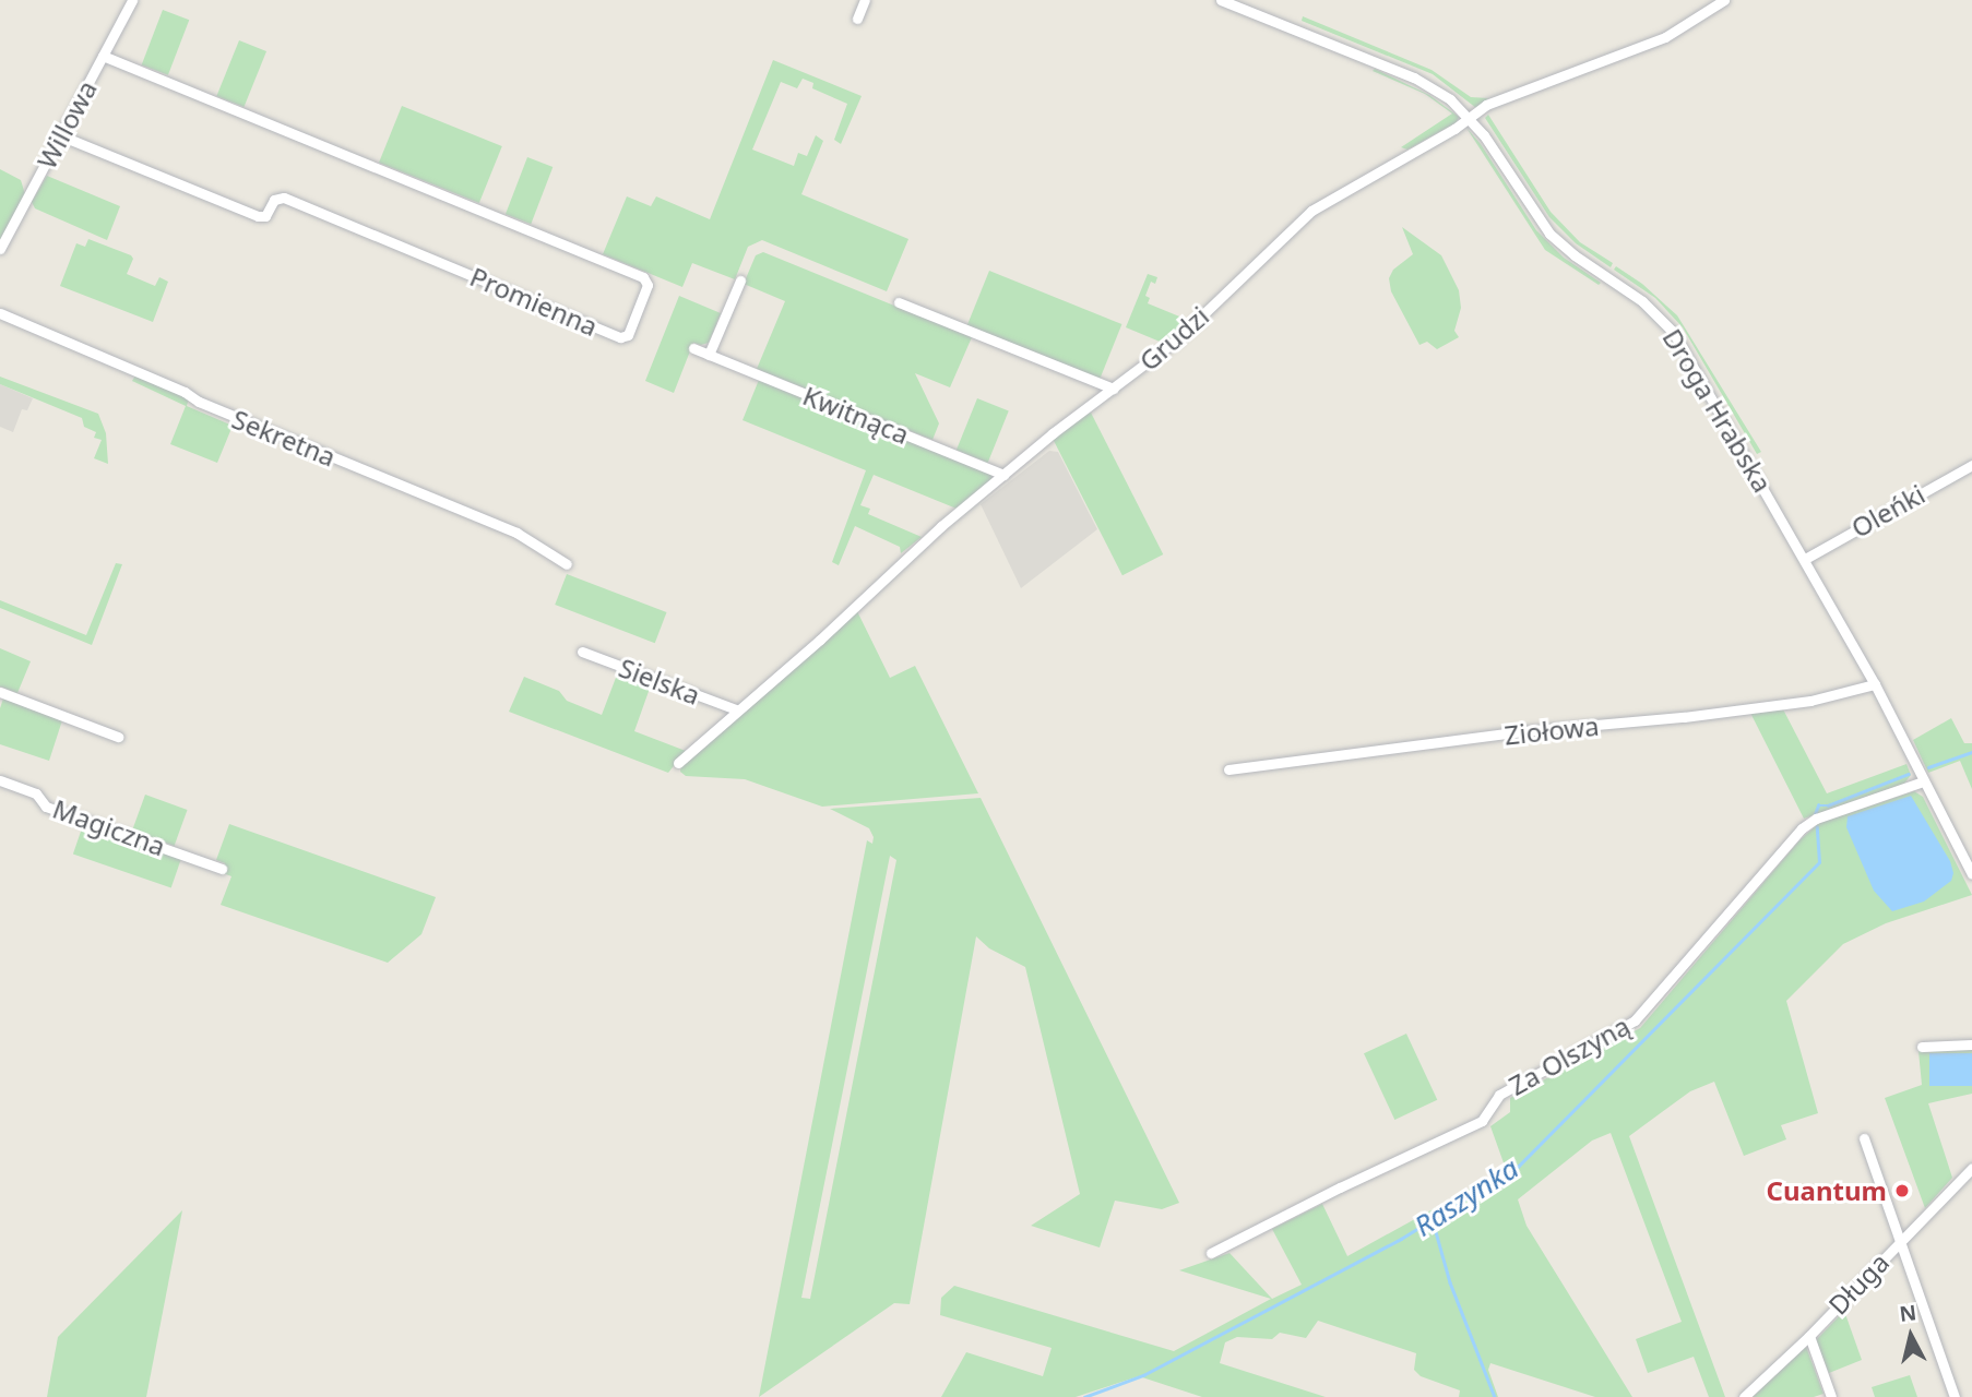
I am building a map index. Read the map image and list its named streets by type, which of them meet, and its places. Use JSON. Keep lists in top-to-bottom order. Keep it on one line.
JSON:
{"streets":{"street":["Willowa","Promienna","Grudzi","Droga Hrabska","Kwitnąca","Sekretna","Oleńki","Sielska","Ziołowa","Magiczna","Za Olszyną","Długa"]},"crossings":[["Willowa","Promienna"],["Grudzi","Droga Hrabska"],["Grudzi","Kwitnąca"],["Grudzi","Sielska"],["Droga Hrabska","Oleńki"],["Droga Hrabska","Ziołowa"],["Droga Hrabska","Za Olszyną"]],"water":["Raszynka"],"places":["Cuantum"],"north":"top"}
